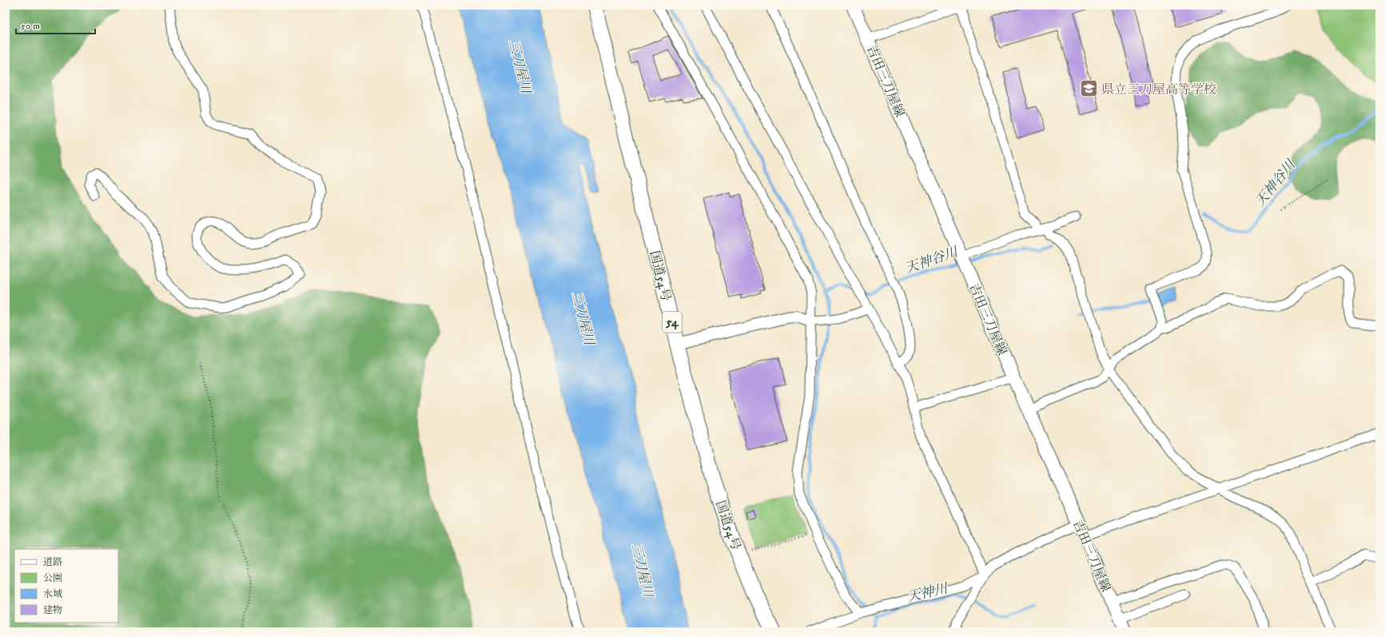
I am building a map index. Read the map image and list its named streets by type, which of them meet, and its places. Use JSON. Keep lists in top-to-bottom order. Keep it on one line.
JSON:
{"streets":{"highway":["国道54号","54"],"main road":["吉田三刀屋線"]},"water":["三刀屋川","天神谷川","天神川"],"places":{"school or university":["県立三刀屋高等学校"]},"legend":["道路","公園","水域","建物"],"scale_bar":"50 m"}
